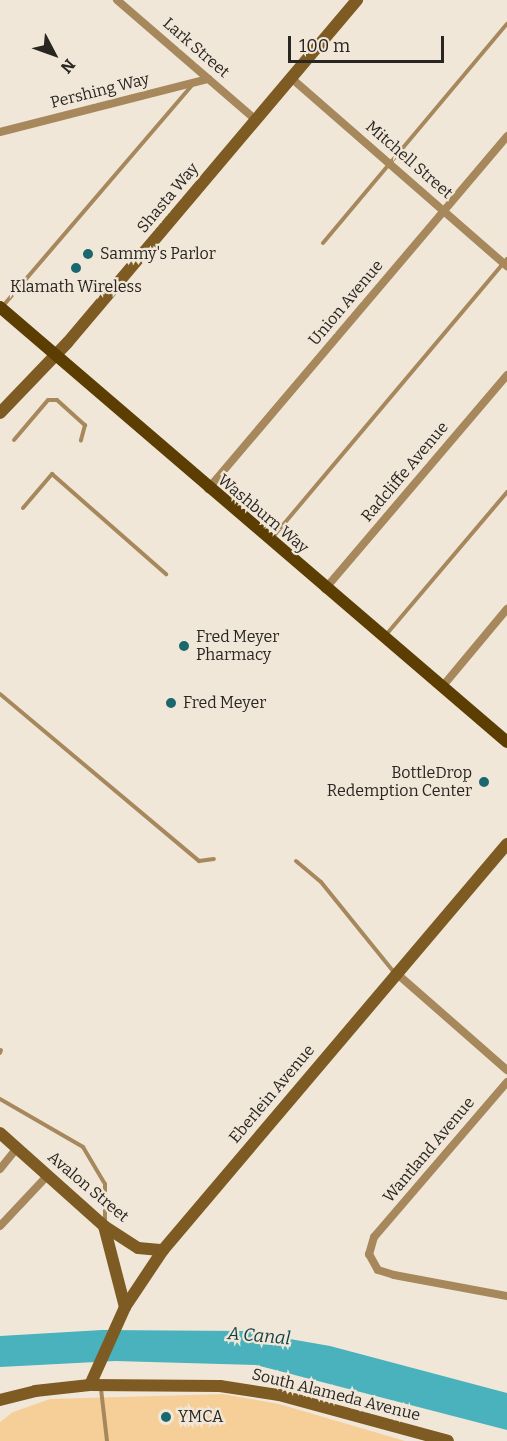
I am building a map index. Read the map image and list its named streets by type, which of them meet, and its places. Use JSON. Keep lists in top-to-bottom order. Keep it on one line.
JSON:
{"streets":{"main road":["Washburn Way"],"street":["Lark Street","Pershing Way","Mitchell Street","Shasta Way","Union Avenue","Radcliffe Avenue","Eberlein Avenue","Wantland Avenue","Avalon Street","South Alameda Avenue"]},"crossings":[["Lark Street","Pershing Way"],["Lark Street","Shasta Way"],["Mitchell Street","Shasta Way"],["Mitchell Street","Union Avenue"],["Shasta Way","Washburn Way"],["Union Avenue","Washburn Way"],["Radcliffe Avenue","Washburn Way"],["Eberlein Avenue","Avalon Street"],["Eberlein Avenue","South Alameda Avenue"]],"water":["A Canal"],"places":["Sammy's Parlor","Klamath Wireless","Fred Meyer Pharmacy","Fred Meyer","BottleDrop Redemption Center","YMCA"],"scale_bar":"100 m","north":"bottom right"}
